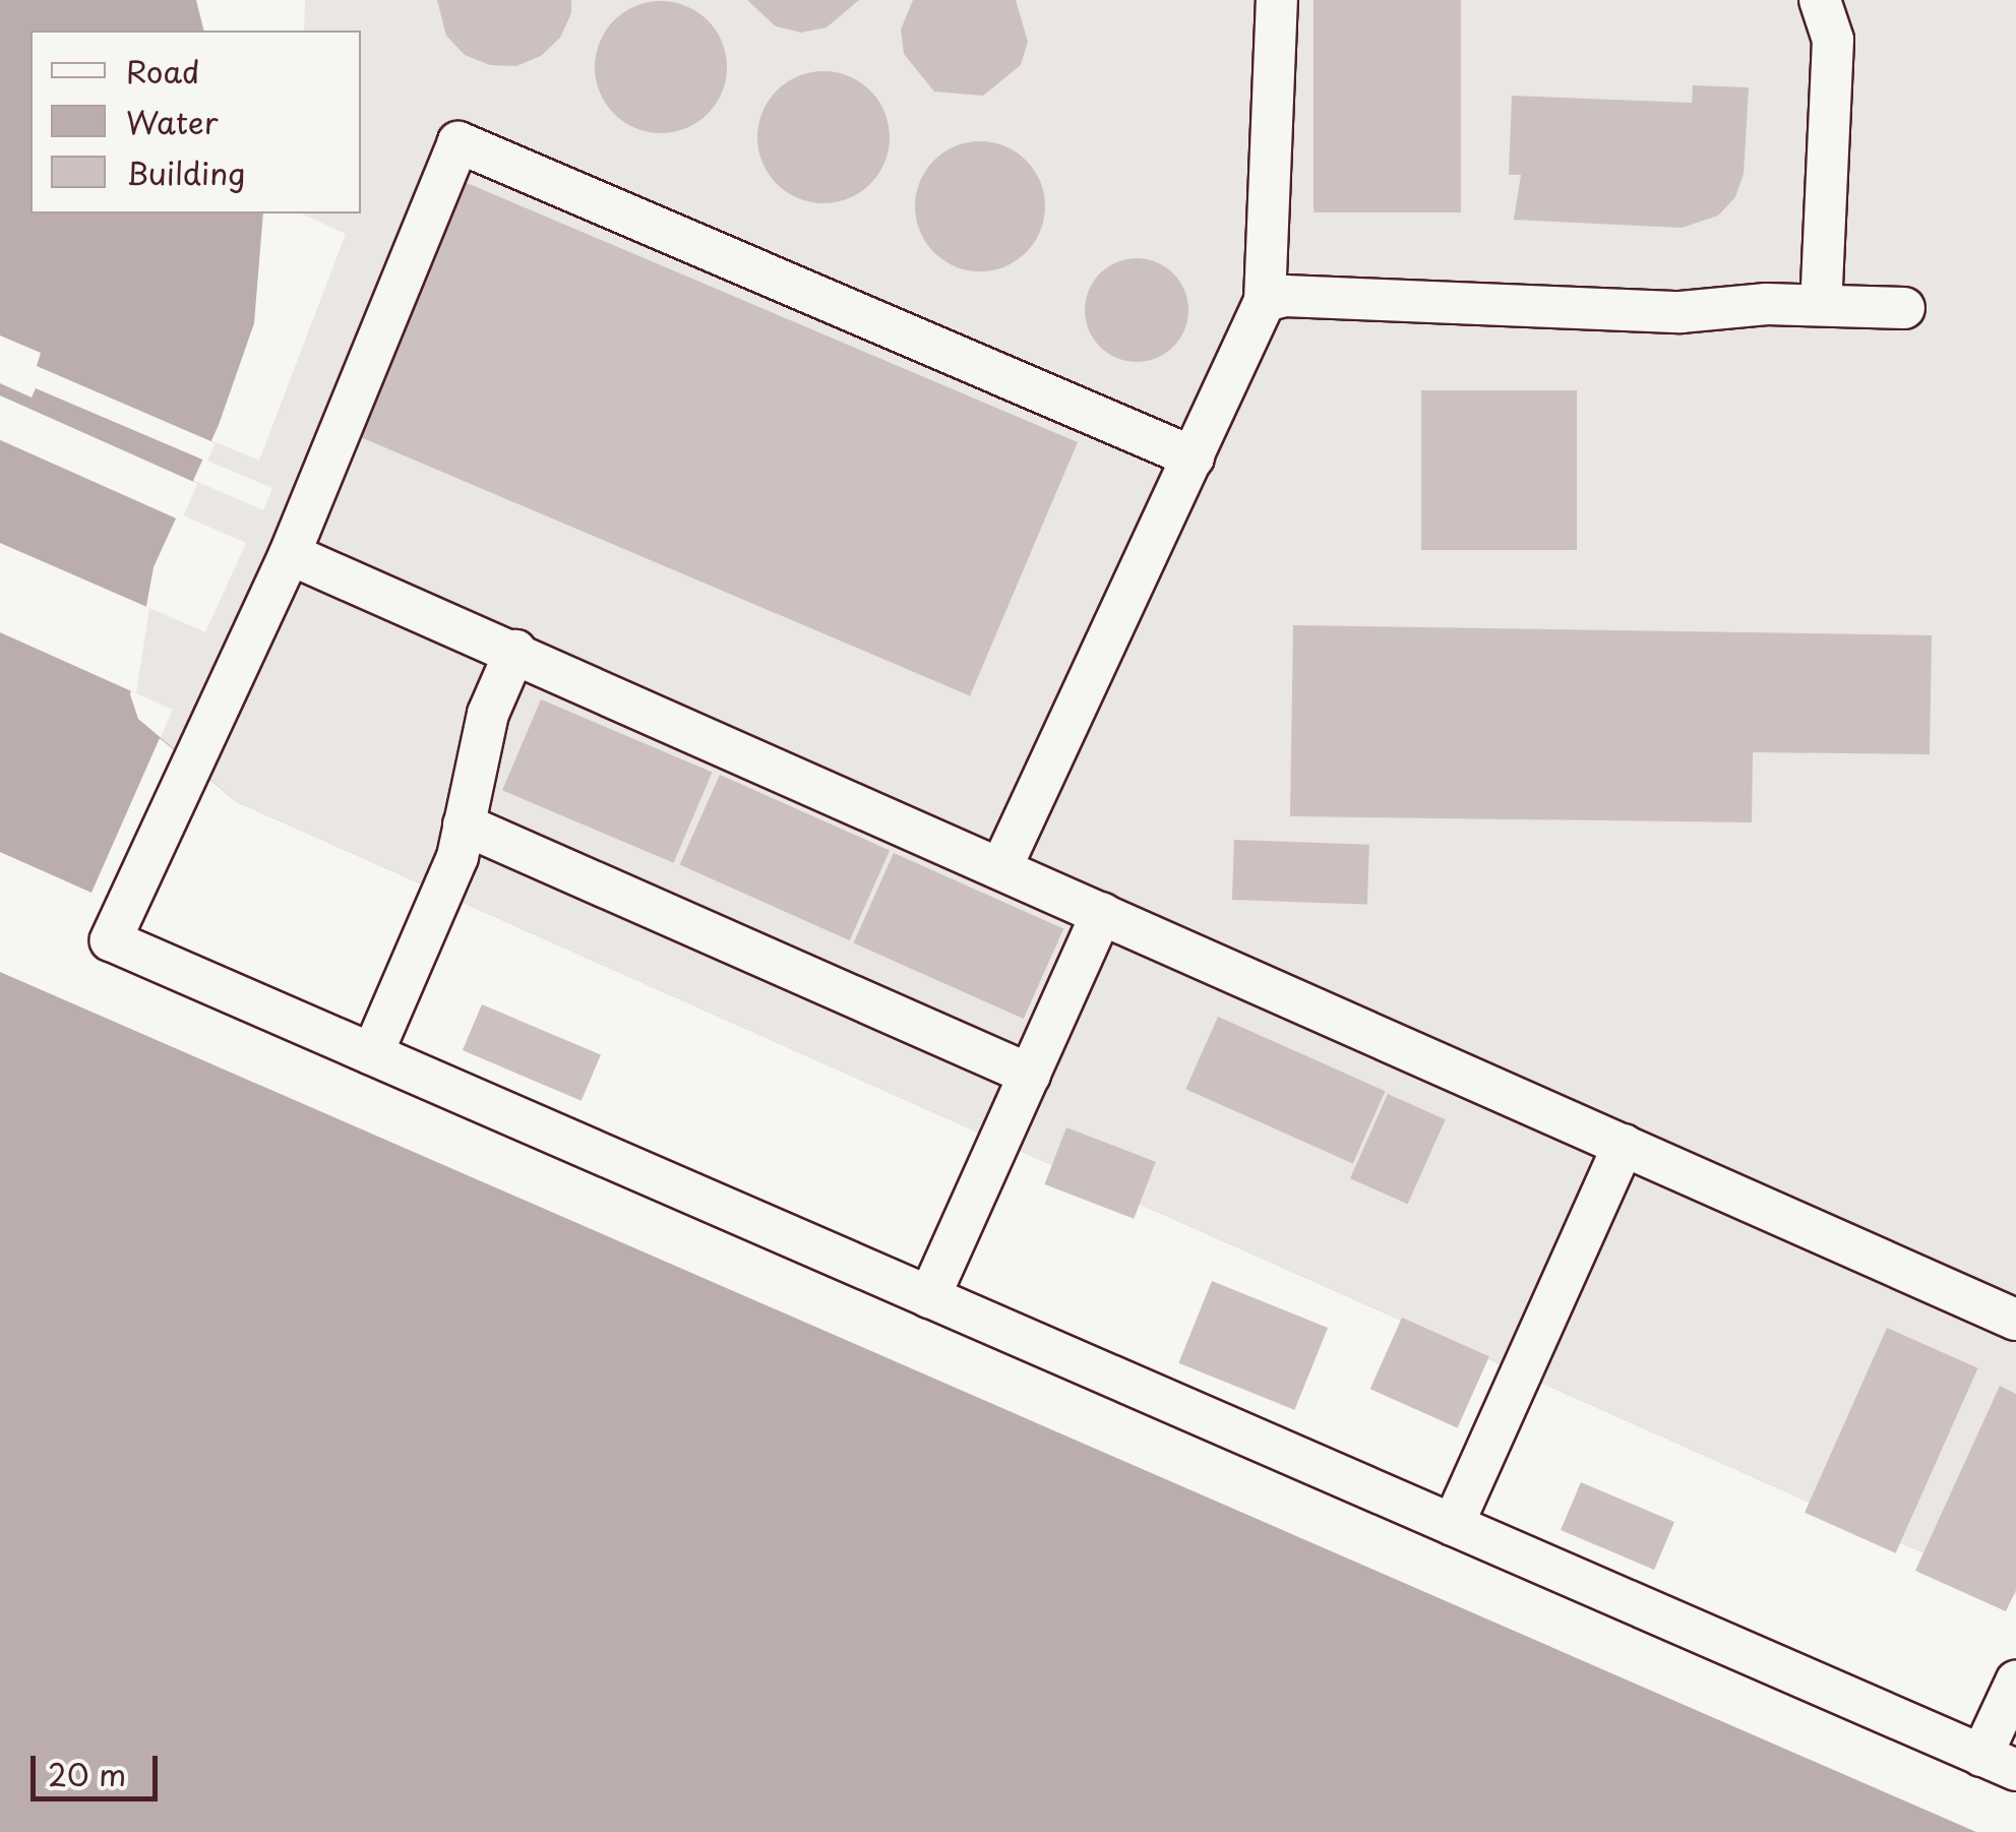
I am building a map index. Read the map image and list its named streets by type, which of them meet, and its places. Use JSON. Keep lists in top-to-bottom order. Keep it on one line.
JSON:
{"legend":["Road","Water","Building"],"scale_bar":"20 m"}
